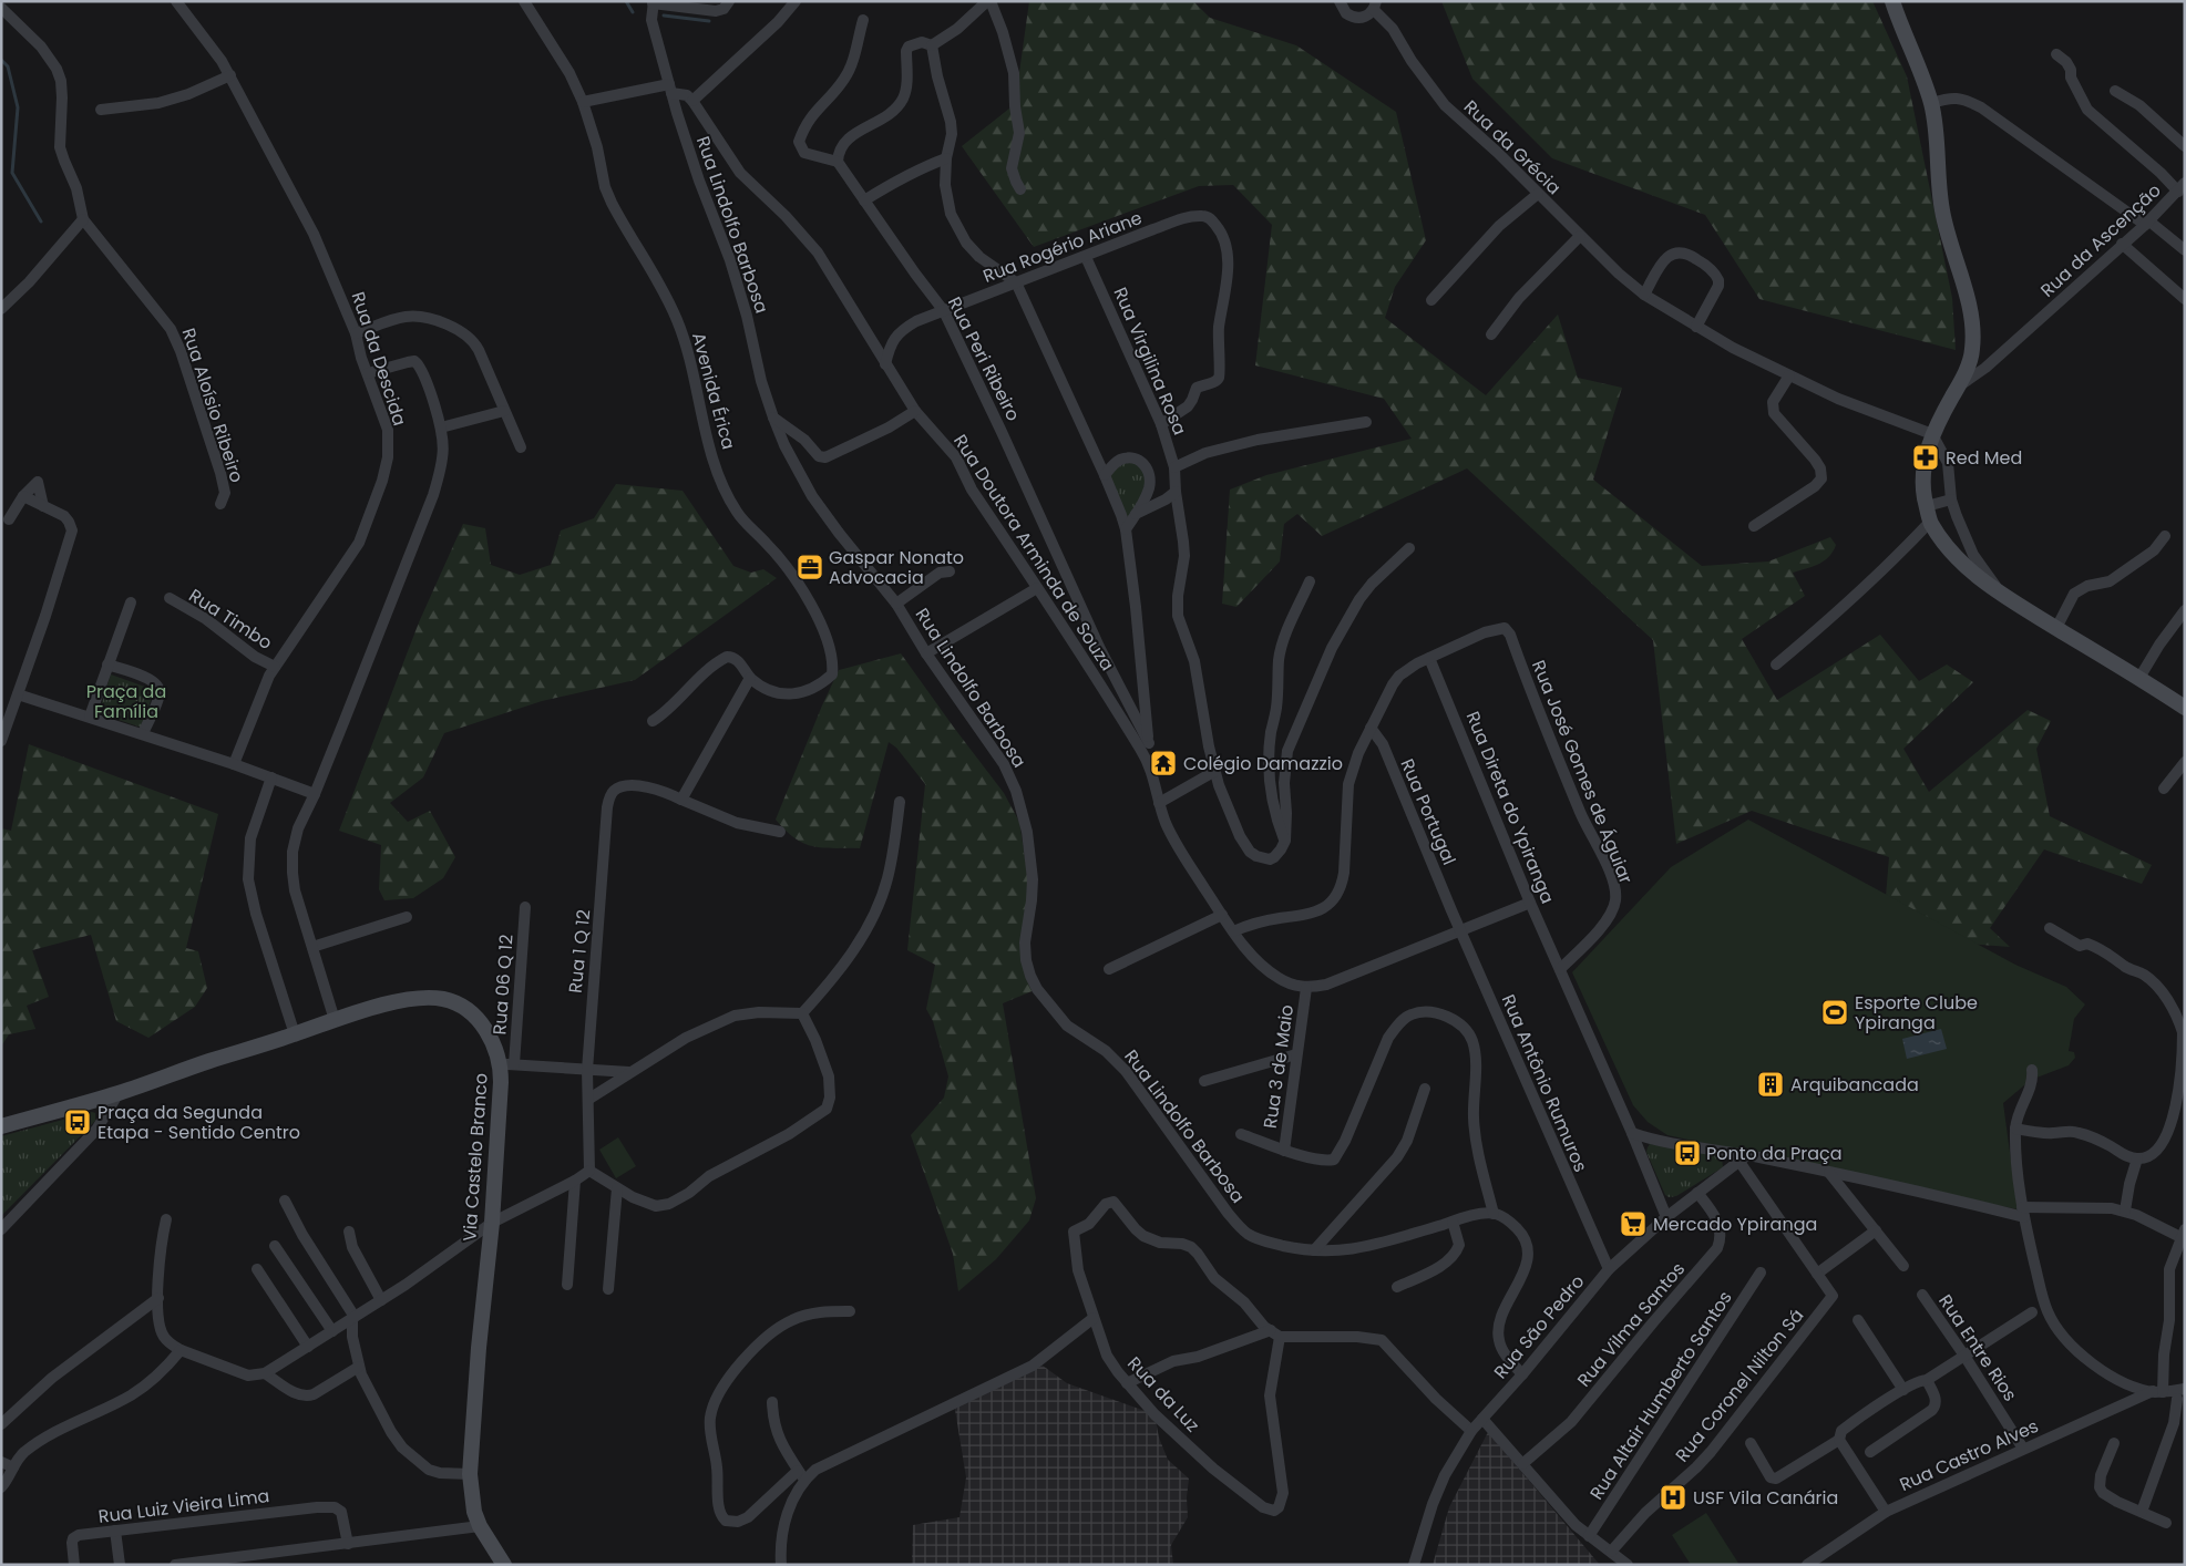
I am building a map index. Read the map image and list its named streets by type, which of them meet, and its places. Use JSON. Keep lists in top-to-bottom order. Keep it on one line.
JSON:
{"streets":{"main road":["Via Castelo Branco"],"street":["Rua da Grécia","Rua Lindolfo Barbosa","Rua da Ascenção","Rua Rogério Ariane","Rua da Descida","Rua Peri Ribeiro","Rua Virgilina Rosa","Avenida Érica","Rua Aloísio Ribeiro","Rua Doutora Arminda de Souza","Rua Timbo","Rua José Gomes de Águiar","Rua Direta do Ypiranga","Rua Portugal","Rua 1 Q 12","Rua 06 Q 12","Rua 3 de Maio","Rua Antônio Rumuros","Rua Vilma Santos","Rua São Pedro","Rua Entre Rios","Rua Coronel Nilton Sá","Rua da Luz","Rua Altair Humberto Santos","Rua Castro Alves","Rua Luiz Vieira Lima"]},"crossings":[["Rua Rogério Ariane","Rua Peri Ribeiro"],["Rua Rogério Ariane","Rua Virgilina Rosa"],["Rua Rogério Ariane","Rua Doutora Arminda de Souza"],["Rua da Descida","Rua Timbo"],["Rua Doutora Arminda de Souza","Rua 3 de Maio"],["Rua José Gomes de Águiar","Rua Direta do Ypiranga"],["Rua Direta do Ypiranga","Rua São Pedro"],["Rua Portugal","Rua Antônio Rumuros"],["Rua 06 Q 12","Via Castelo Branco"],["Rua Antônio Rumuros","Rua São Pedro"],["Rua Vilma Santos","Rua São Pedro"],["Rua Entre Rios","Rua Castro Alves"]],"parks":["Praça da Família"],"places":{"pharmacy":["Red Med"],"office":["Gaspar Nonato Advocacia"],"temple":["Colégio Damazzio"],"sports":["Esporte Clube Ypiranga"],"building":["Arquibancada"],"bus stop":["Praça da Segunda Etapa - Sentido Centro","Ponto da Praça"],"supermarket":["Mercado Ypiranga"],"hospital":["USF Vila Canária"]}}
